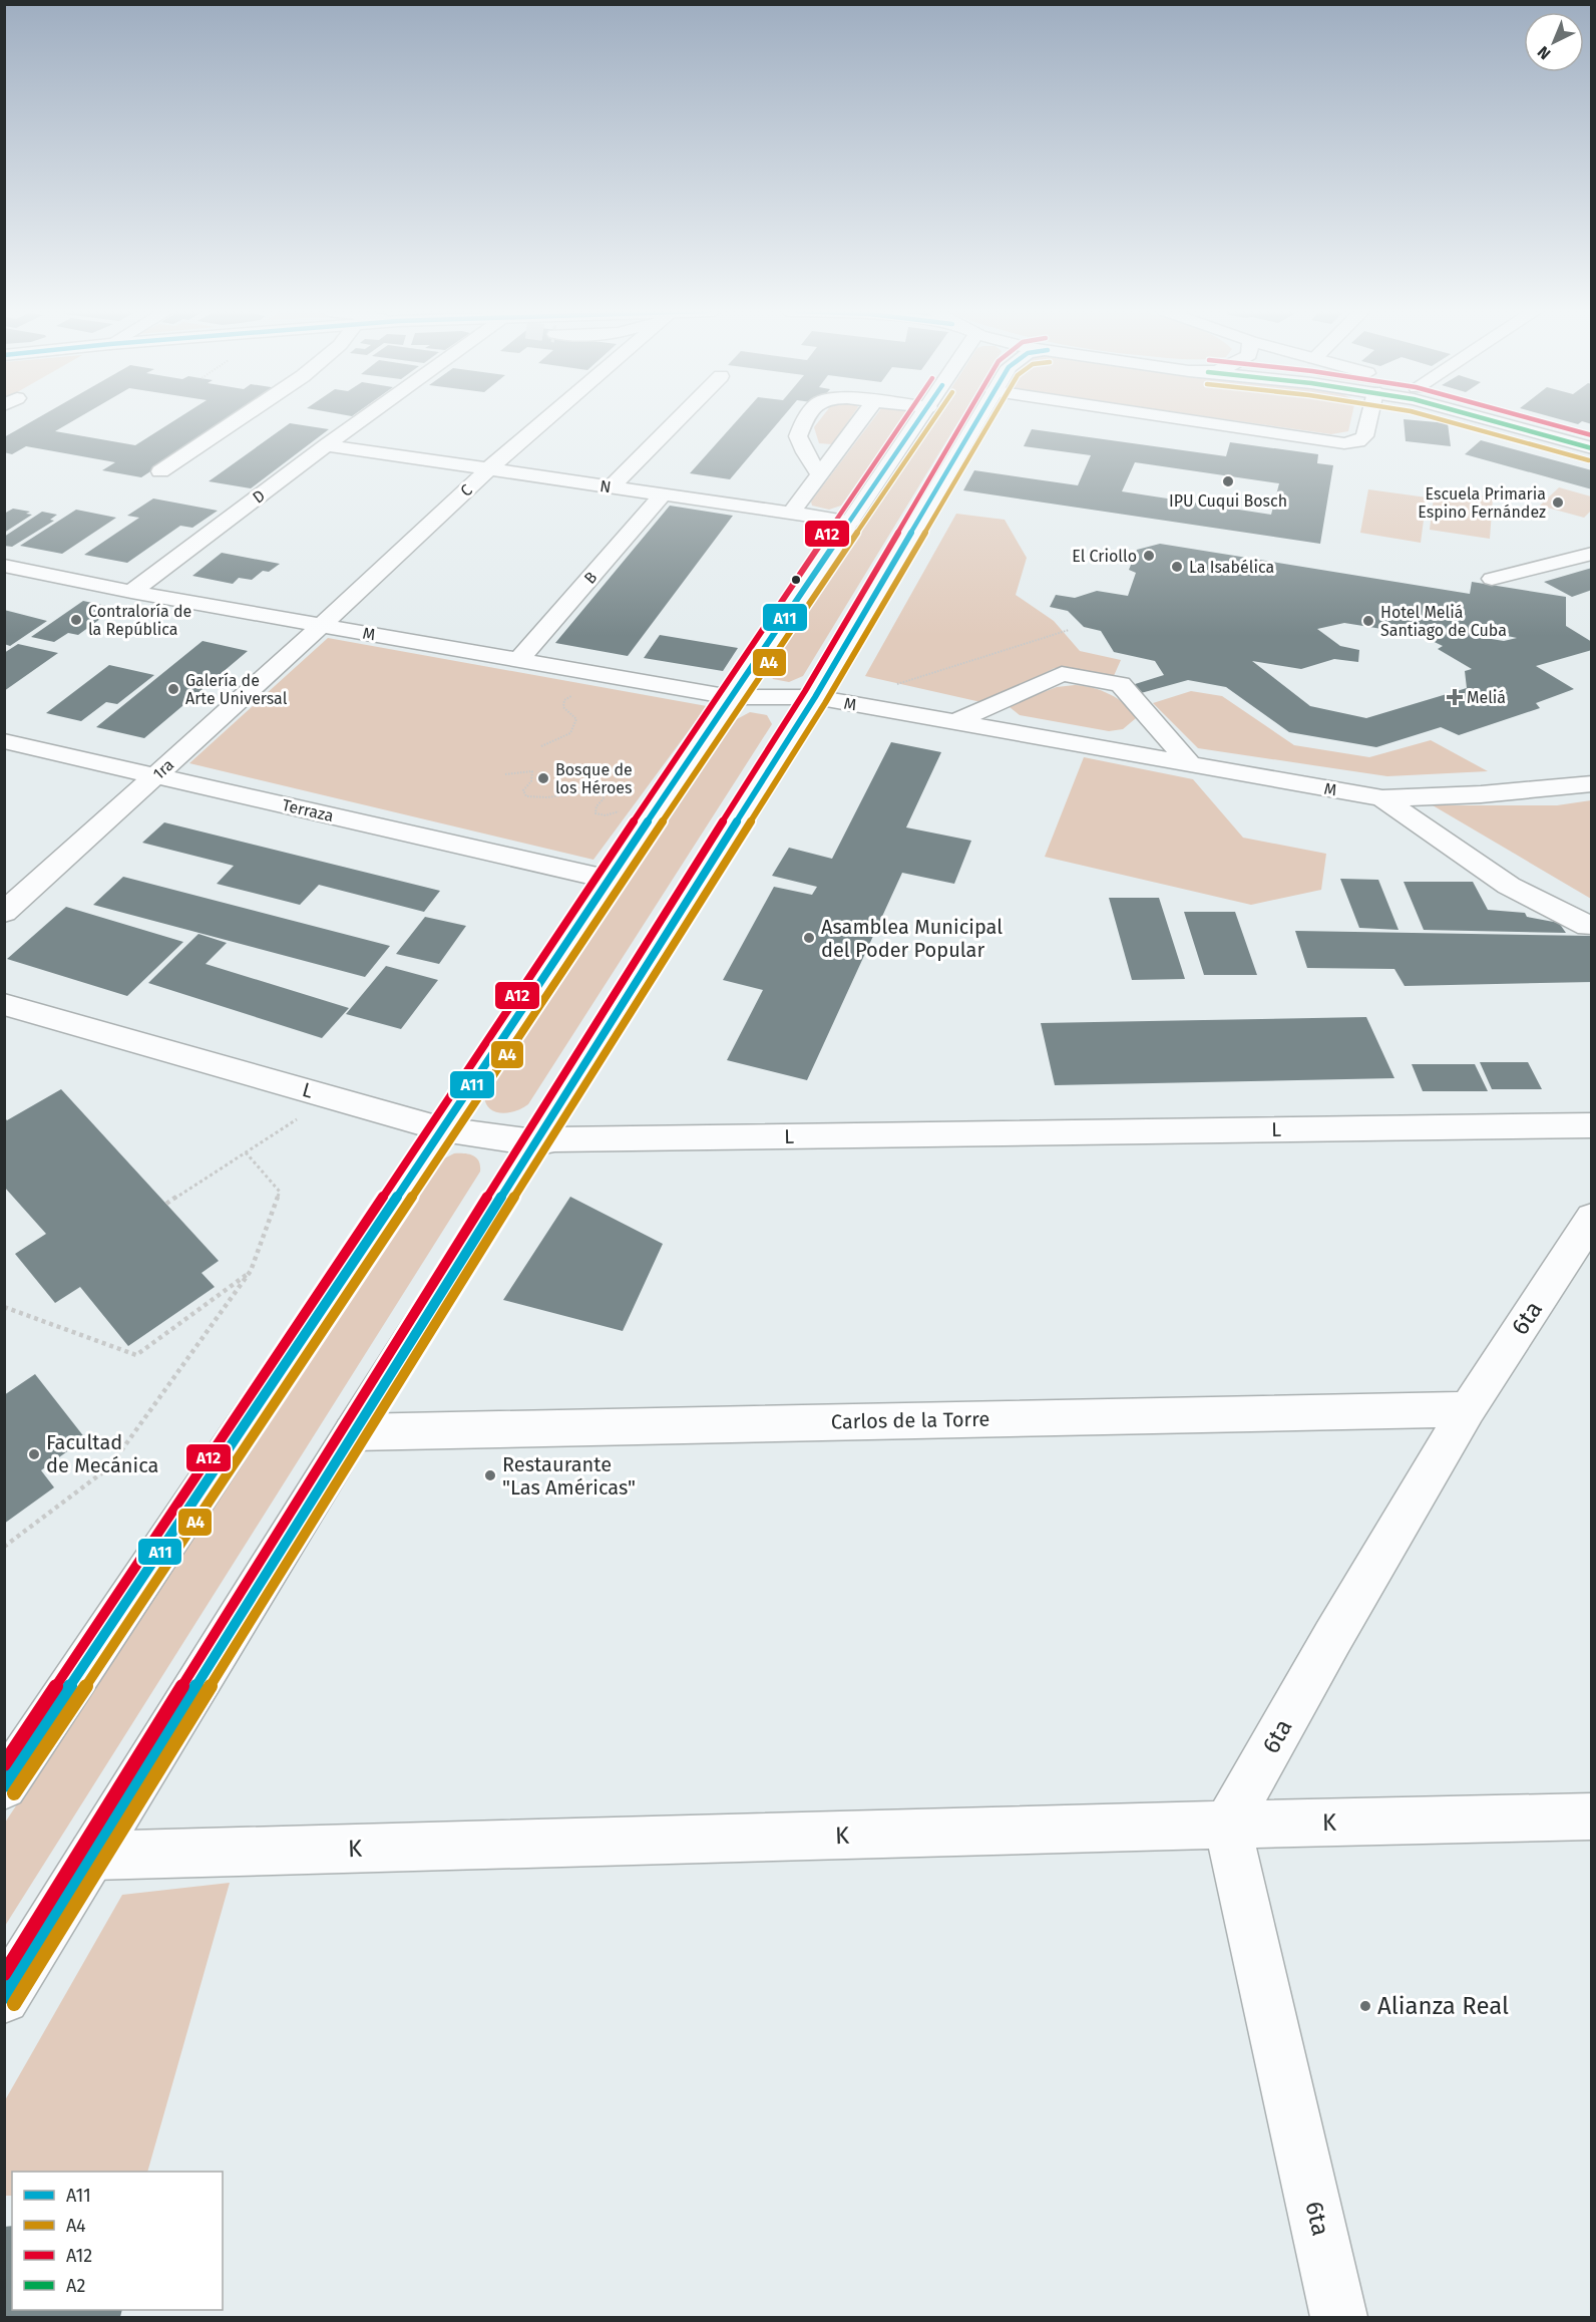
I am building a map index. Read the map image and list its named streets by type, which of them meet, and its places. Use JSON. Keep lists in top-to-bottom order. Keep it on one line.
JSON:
{"streets":{"street":["N","C","D","B","M","1ra","Terraza","L","6ta","Carlos de la Torre","K"]},"crossings":[["N","C"],["N","D"],["N","B"],["C","M"],["C","1ra"],["D","M"],["B","M"],["M","1ra"],["1ra","Terraza"],["6ta","Carlos de la Torre"],["6ta","K"]],"places":{"other":["IPU Cuqui Bosch","Escuela Primaria Espino Fernández","El Criollo","La Isabélica","Contraloría de la República","Hotel Meliá Santiago de Cuba","Galería de Arte Universal","Bosque de los Héroes","Asamblea Municipal del Poder Popular","Facultad de Mecánica","Restaurante \"Las Américas\"","Alianza Real"],"health":["Meliá"]},"lines":["transit line A11","transit line A4","transit line A12","transit line A2"],"legend":["A11","A4","A12","A2"],"north":"bottom left"}
